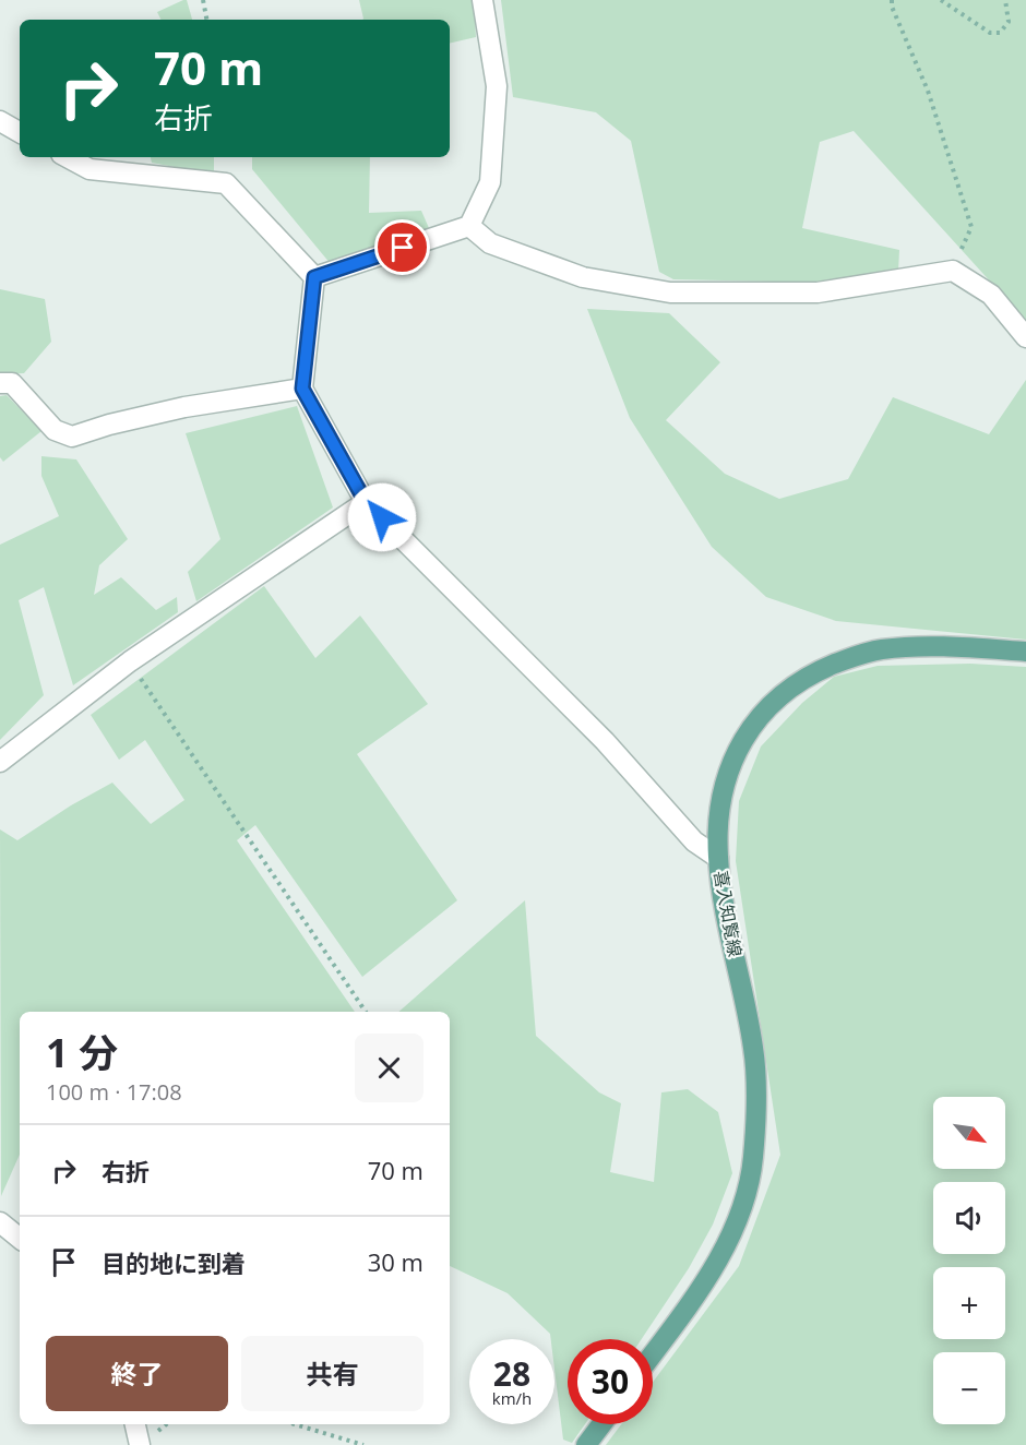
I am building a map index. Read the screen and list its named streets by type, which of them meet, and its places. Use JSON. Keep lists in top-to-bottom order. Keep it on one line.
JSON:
{"streets":{"main road":["喜入知覧線"]},"north":"bottom right","page":{"turn":["70 m","右折"],"heading":["1 分","100 m · 17:08"],"map_buttons":["+","−"],"list":[{"name":"右折","value":"70 m"},{"name":"目的地に到着","value":"30 m"}],"buttons":["終了","共有"],"speed":"28 km/h","limit":"30"}}
